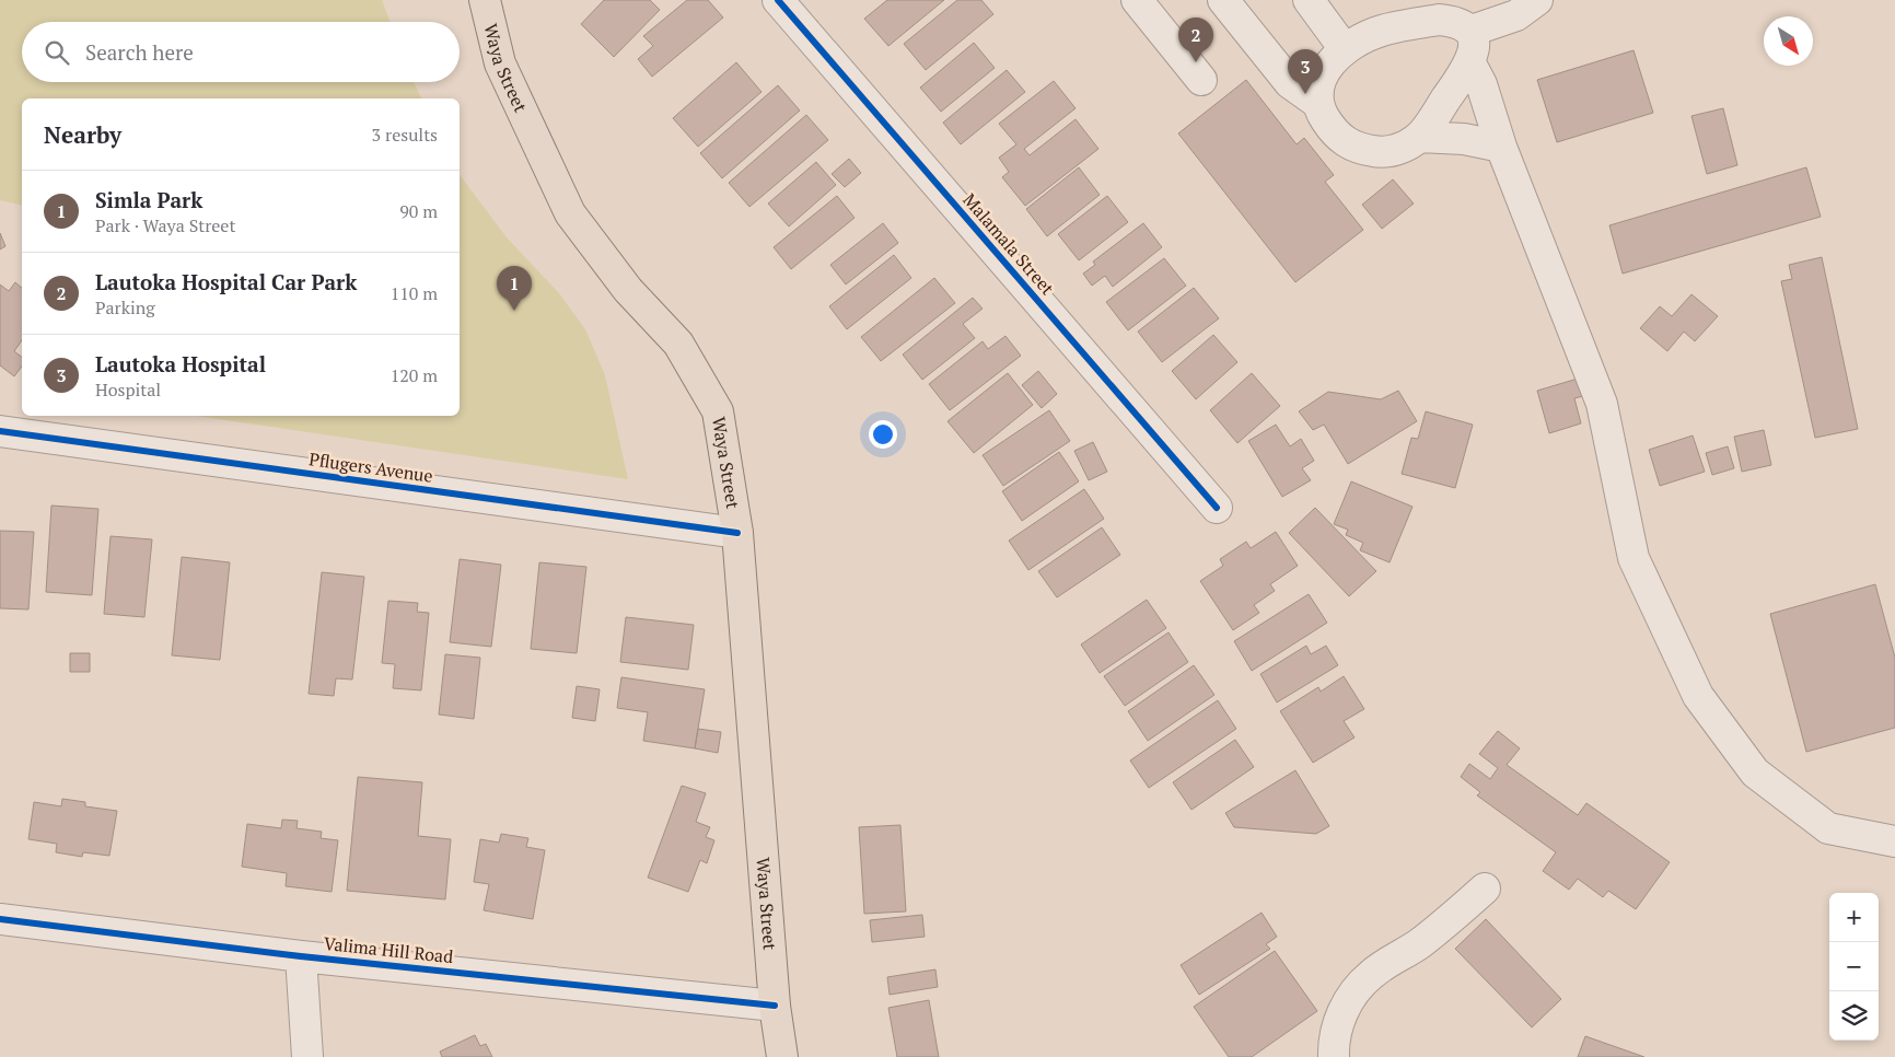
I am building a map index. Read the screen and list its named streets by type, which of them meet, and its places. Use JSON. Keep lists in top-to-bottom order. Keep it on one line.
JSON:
{"streets":{"main road":["Waya Street"],"street":["Malamala Street","Pflugers Avenue","Valima Hill Road"]},"crossings":[["Waya Street","Pflugers Avenue"],["Waya Street","Valima Hill Road"]],"north":"bottom right","page":{"pins":["2","3","1"],"search":"Search here","heading":["Nearby","3 results"],"list":[{"mark":"1","name":"Simla Park","note":"Park · Waya Street","value":"90 m"},{"mark":"2","name":"Lautoka Hospital Car Park","note":"Parking","value":"110 m"},{"mark":"3","name":"Lautoka Hospital","note":"Hospital","value":"120 m"}],"map_buttons":["+","−"]}}
